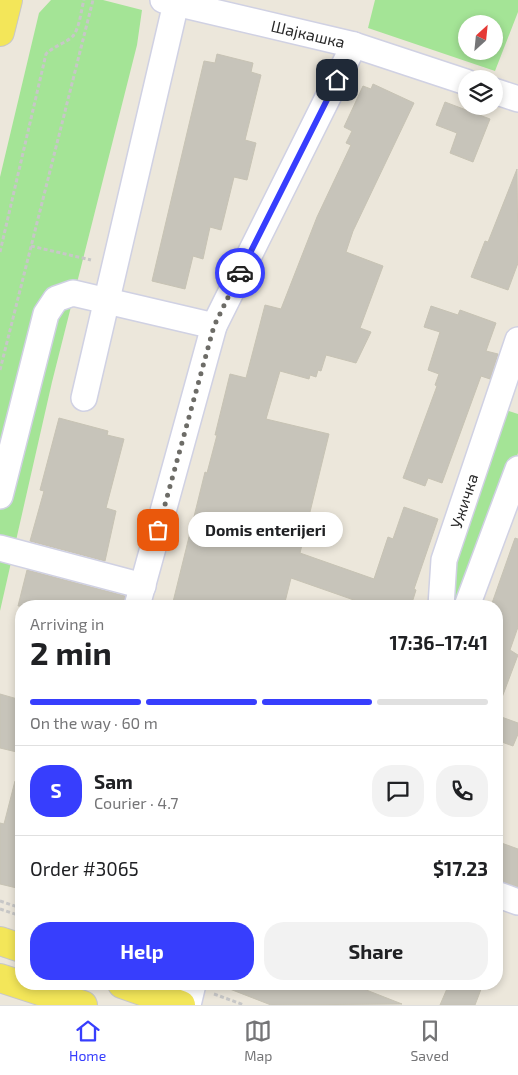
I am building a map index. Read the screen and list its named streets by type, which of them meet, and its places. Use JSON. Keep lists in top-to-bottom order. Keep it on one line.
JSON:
{"streets":{"street":["Шајкашка","Ужичка"]},"places":["Domis enterijeri"],"north":"top right","page":{"bubble":"Domis enterijeri","heading":["2 min","Arriving in","17:36–17:41"],"panel":["Sam","Courier · 4.7","Order #3065","$17.23"],"bar":"On the way · 60 m","round":"S","buttons":["Help","Share"],"tabs":["Home","Map","Saved"]}}
